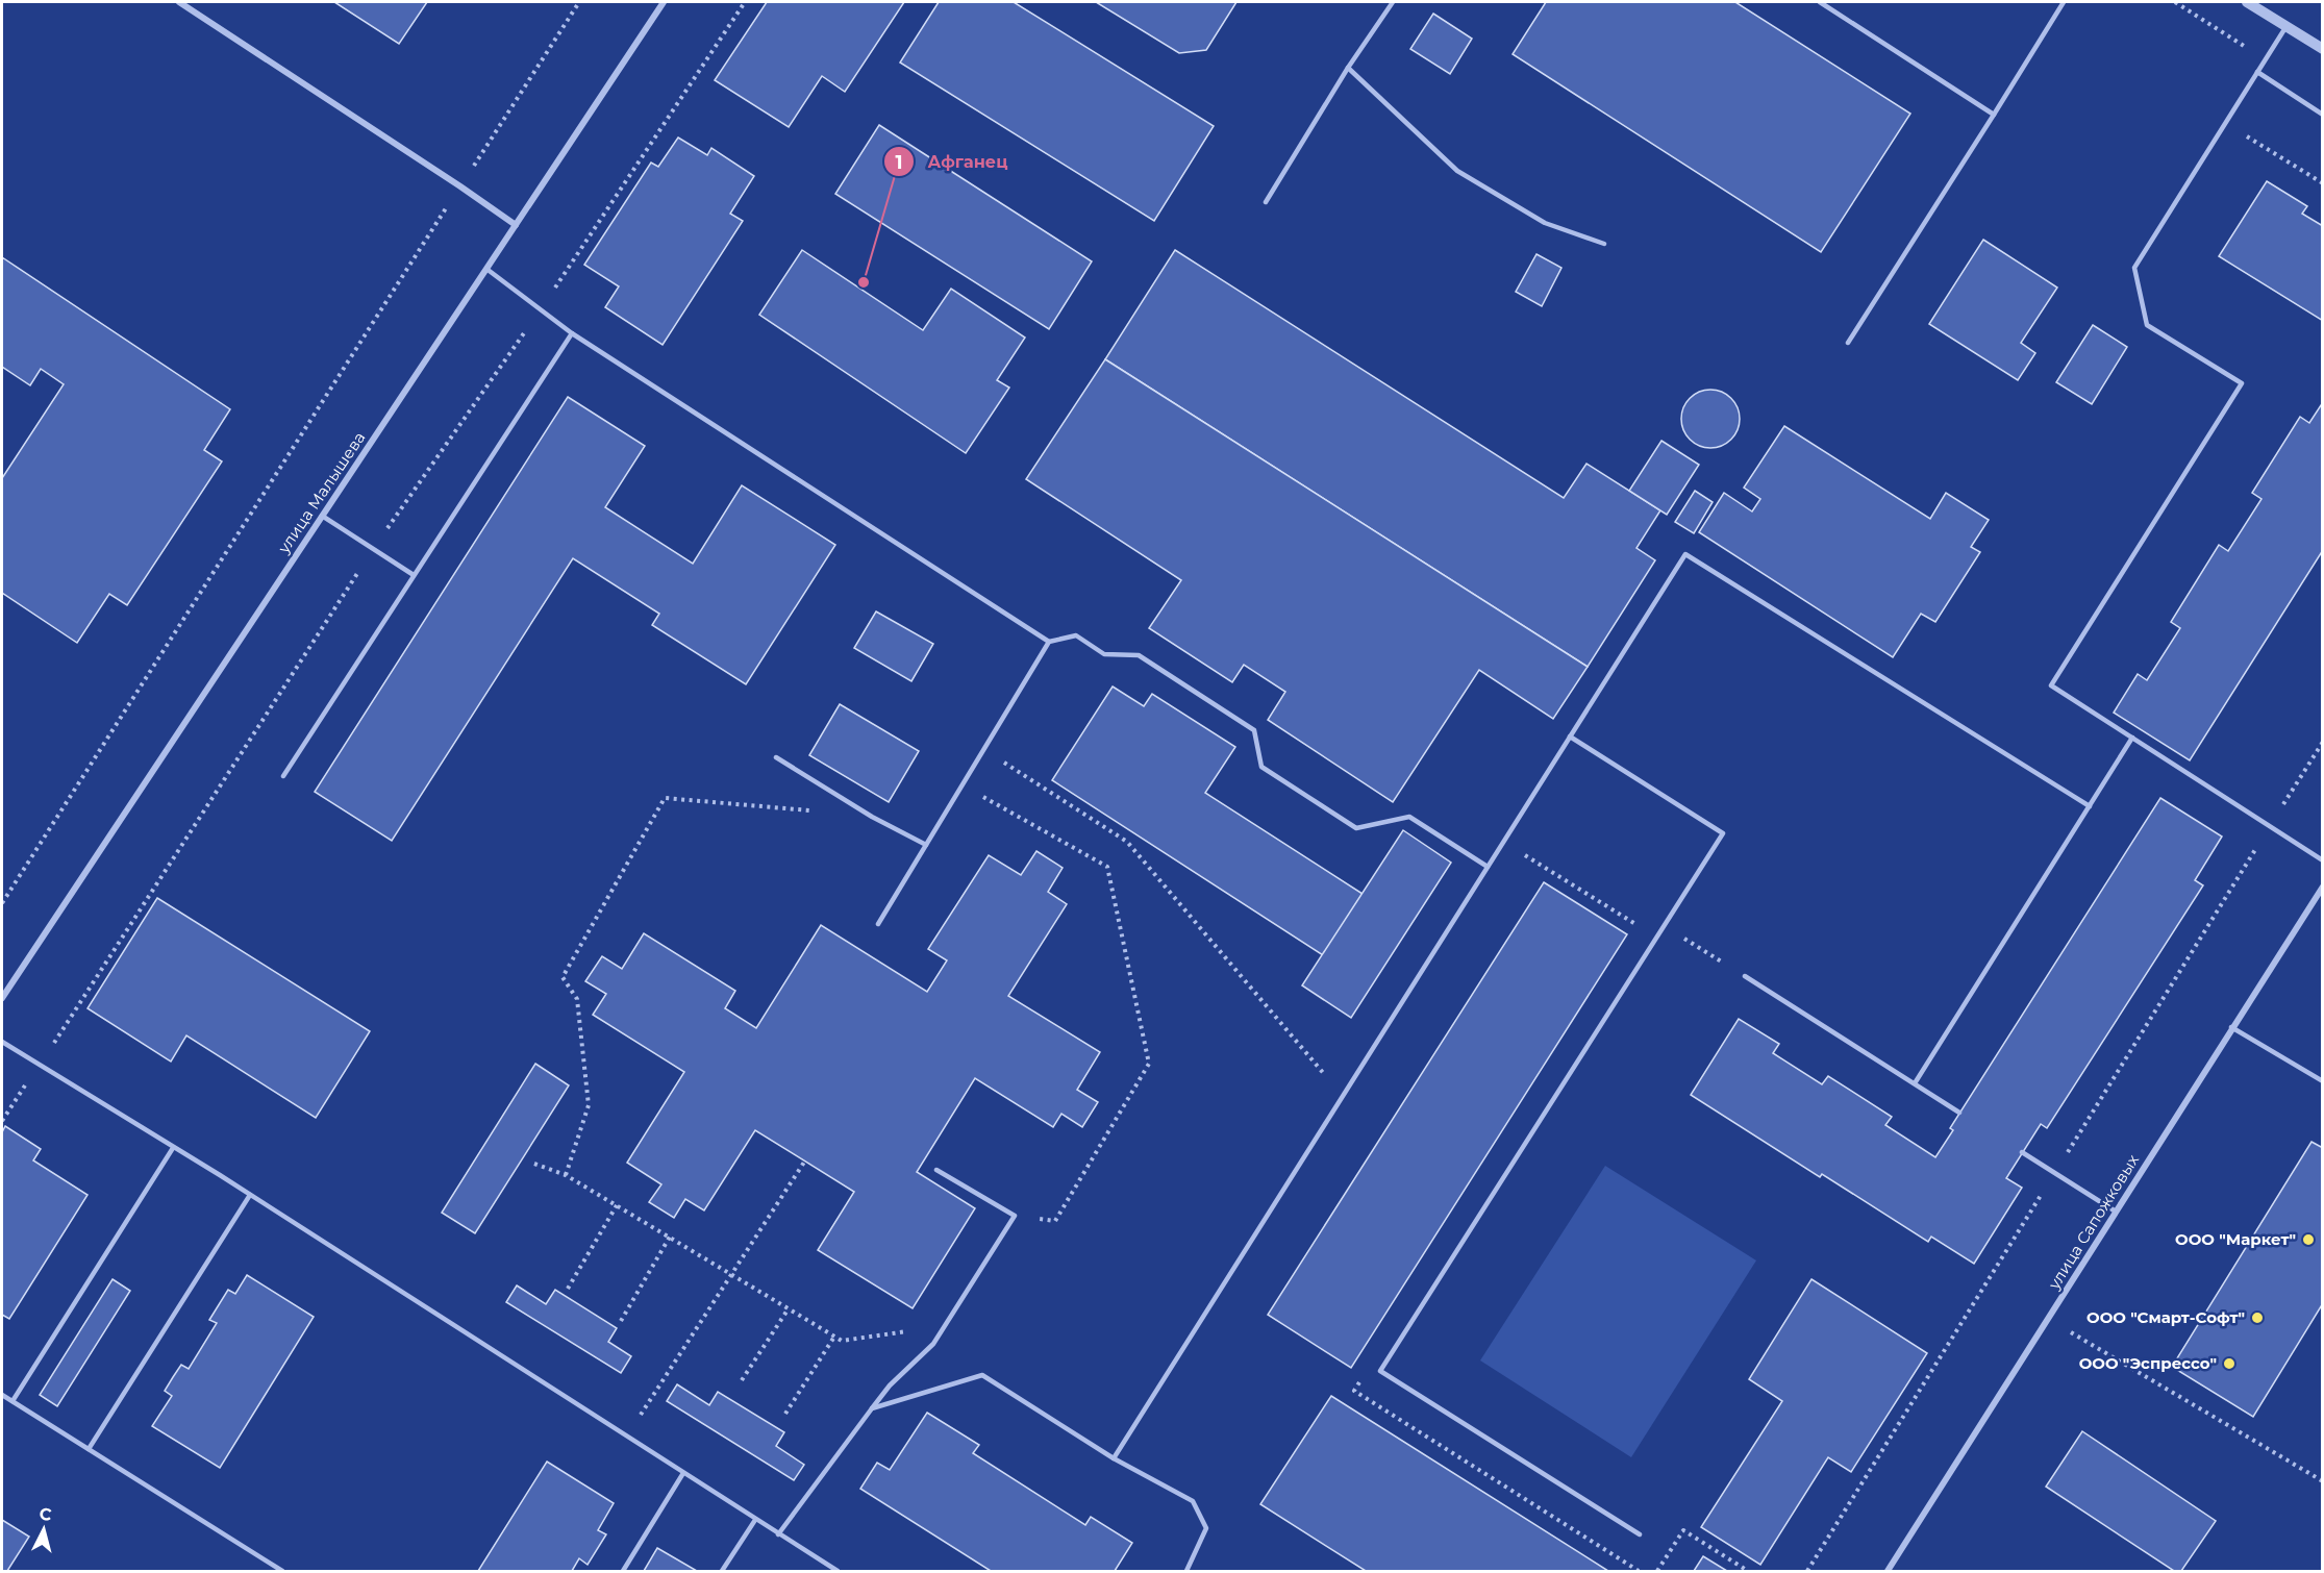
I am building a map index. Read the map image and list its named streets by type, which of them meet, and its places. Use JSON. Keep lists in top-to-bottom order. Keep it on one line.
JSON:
{"streets":{"street":["улица Малышева","улица Сапожковых"]},"places":["Афганец","ООО \"Маркет\"","ООО \"Смарт-Софт\"","ООО \"Эспрессо\""],"north":"top"}
